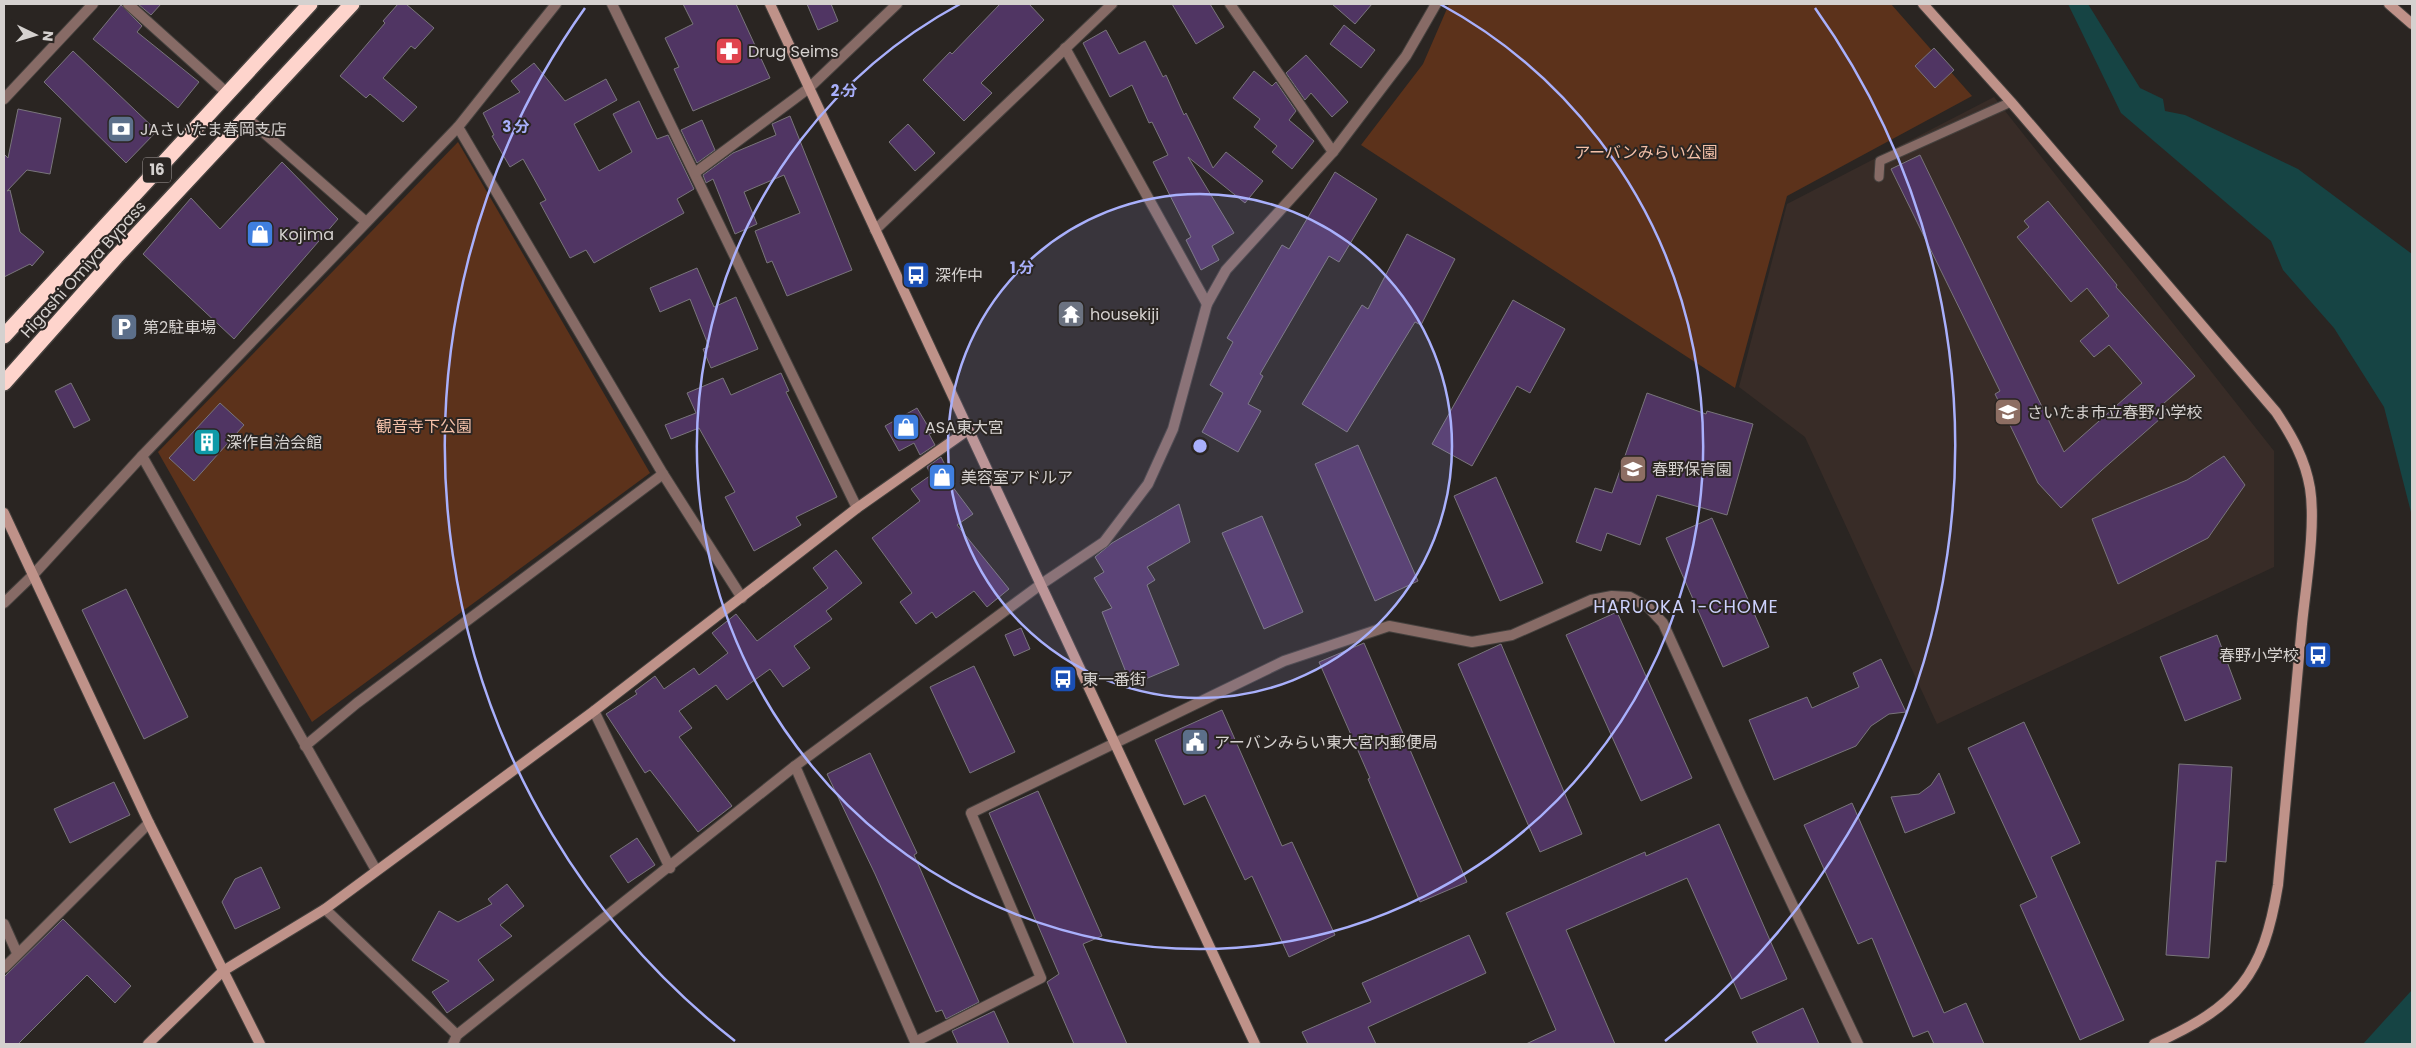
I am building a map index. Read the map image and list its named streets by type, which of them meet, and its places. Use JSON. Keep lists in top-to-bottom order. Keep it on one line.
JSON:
{"streets":{"highway":["16","Higashi Omiya Bypass"]},"districts":["HARUOKA 1-CHOME"],"parks":["アーバンみらい公園","観音寺下公園"],"places":{"pharmacy":["Drug Seims"],"bank":["JAさいたま春岡支店"],"shop":["Kojima","ASA東大宮","美容室アドルア"],"bus stop":["深作中","春野小学校","東一番街"],"temple":["housekiji"],"parking":["第2駐車場"],"school or university":["さいたま市立春野小学校","春野保育園"],"building":["深作自治会館"],"public building":["アーバンみらい東大宮内郵便局"]},"north":"right","rings":["2 分","3 分","1 分"]}
